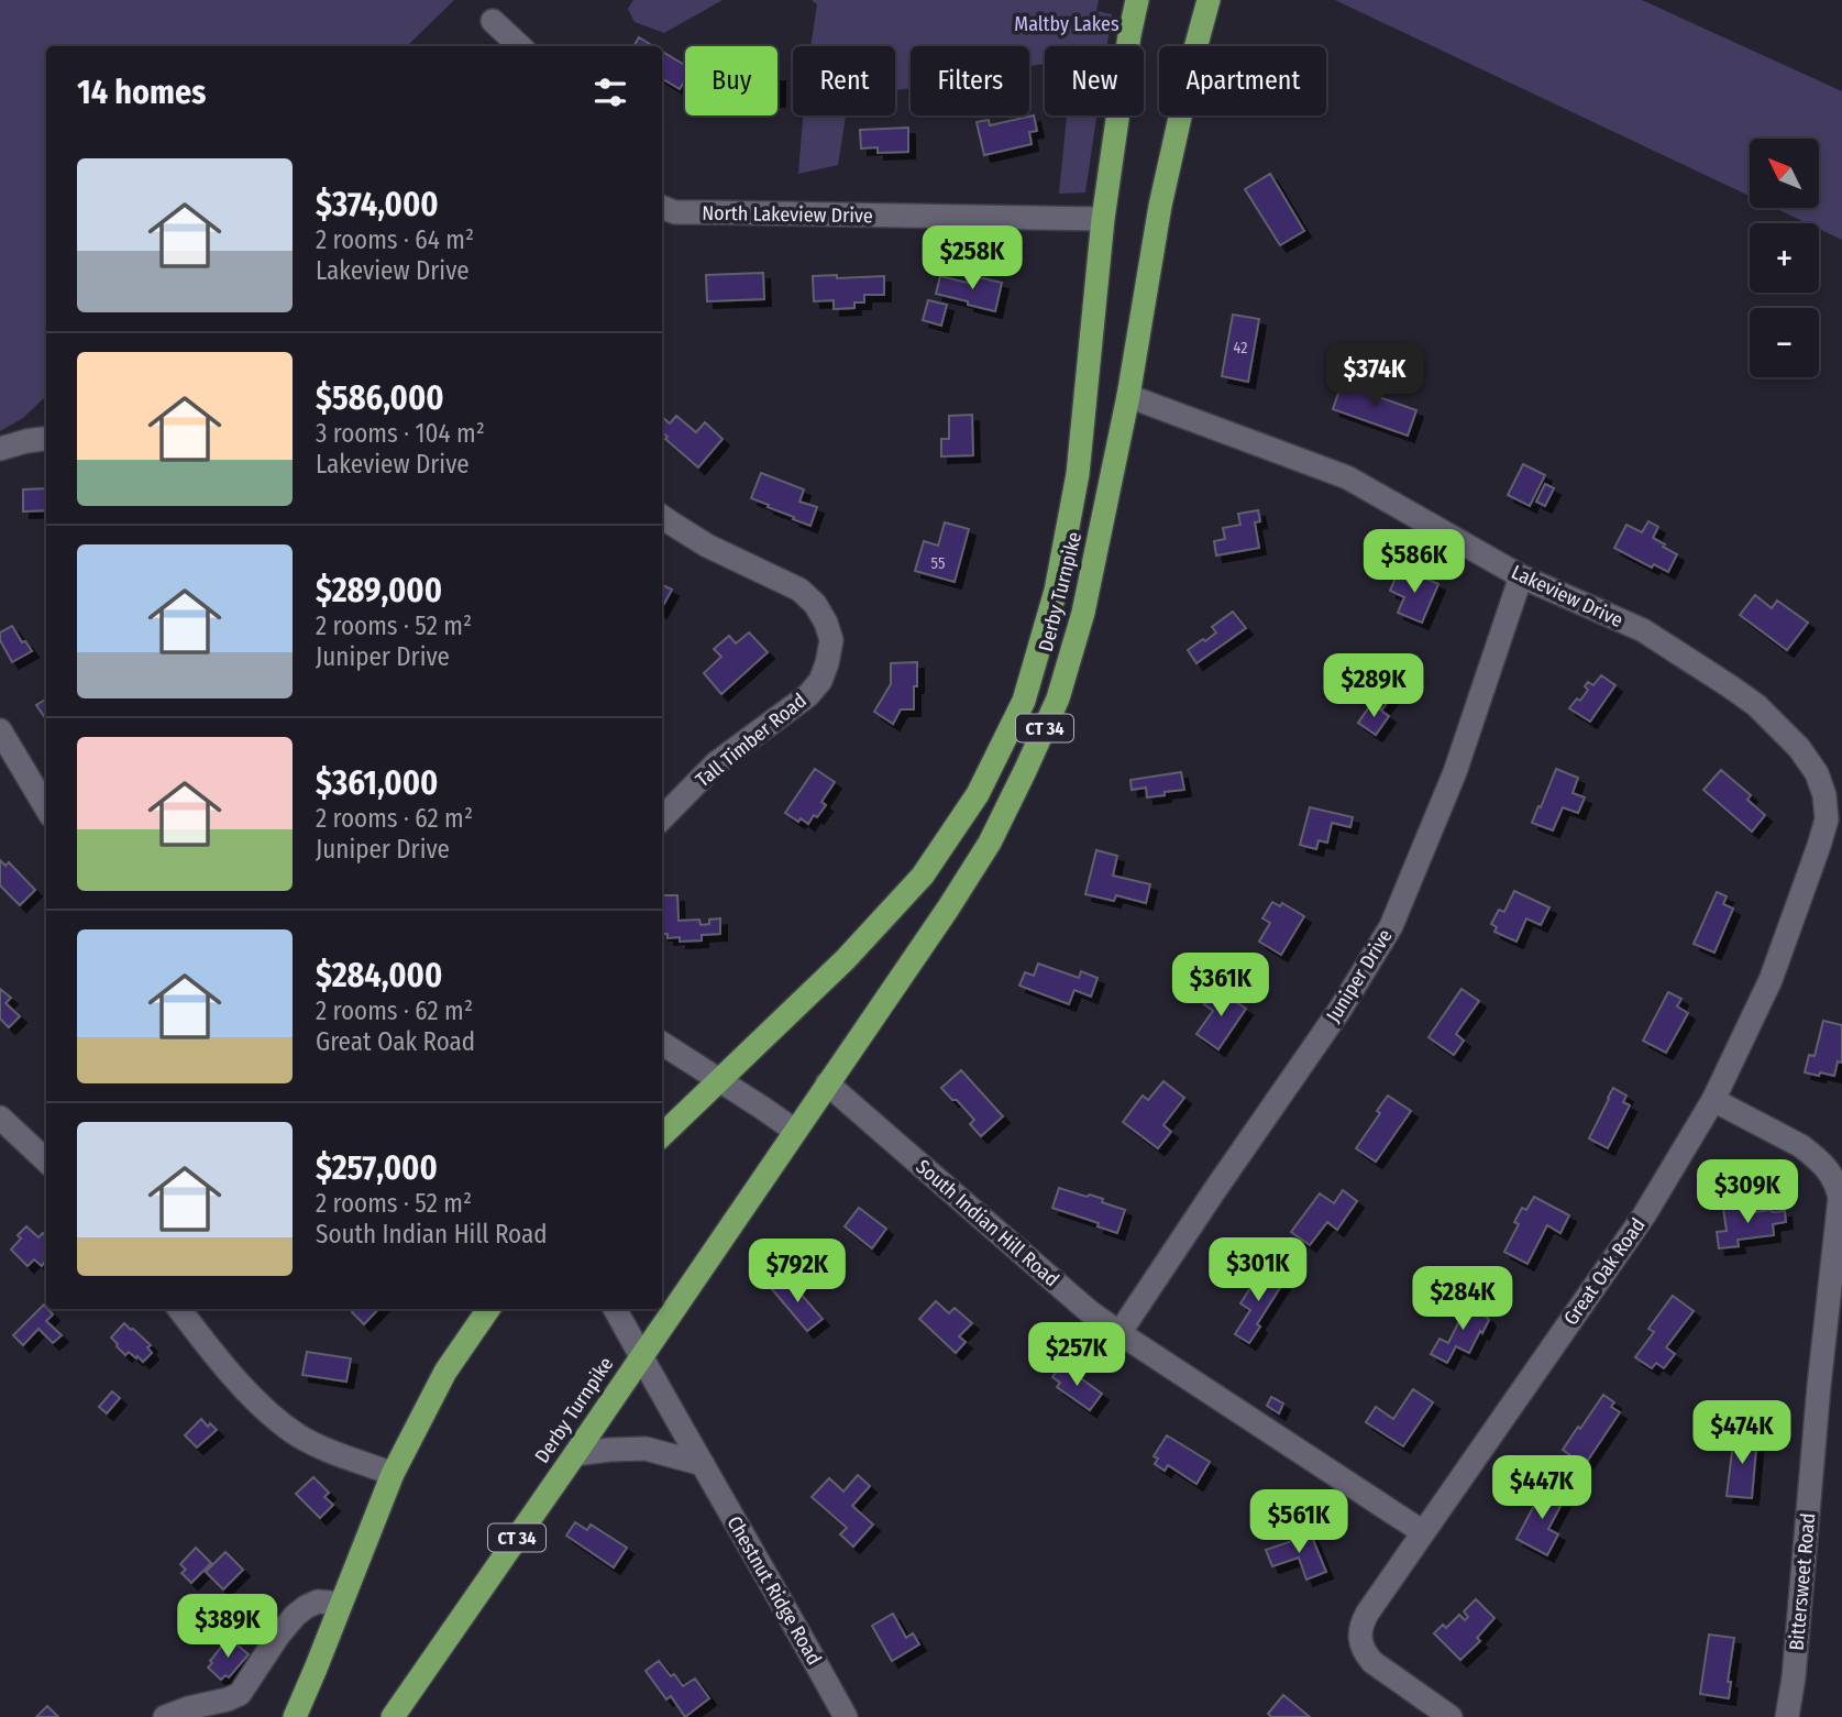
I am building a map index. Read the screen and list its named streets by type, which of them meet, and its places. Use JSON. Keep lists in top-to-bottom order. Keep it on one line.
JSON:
{"streets":{"highway":["Derby Turnpike","CT 34"],"street":["North Lakeview Drive","Lakeview Drive","Tall Timber Road","Juniper Drive","South Indian Hill Road","Great Oak Road","Bittersweet Road","Chestnut Ridge Road"]},"crossings":[["North Lakeview Drive","Derby Turnpike"],["Derby Turnpike","Lakeview Drive"],["Derby Turnpike","South Indian Hill Road"],["Derby Turnpike","Chestnut Ridge Road"],["Lakeview Drive","Juniper Drive"],["Lakeview Drive","Great Oak Road"],["Juniper Drive","South Indian Hill Road"],["South Indian Hill Road","Great Oak Road"],["Great Oak Road","Bittersweet Road"]],"parks":["Maltby Lakes"],"house_numbers":["42","55"],"north":"top left","page":{"chip":["Buy","Rent","Filters","New","Apartment"],"heading":"14 homes","map_buttons":["+","−"],"list":[{"name":"$374,000","note":"2 rooms · 64 m² · Lakeview Drive"},{"name":"$586,000","note":"3 rooms · 104 m² · Lakeview Drive"},{"name":"$289,000","note":"2 rooms · 52 m² · Juniper Drive"},{"name":"$361,000","note":"2 rooms · 62 m² · Juniper Drive"},{"name":"$284,000","note":"2 rooms · 62 m² · Great Oak Road"},{"name":"$257,000","note":"2 rooms · 52 m² · South Indian Hill Road"}],"price":["$258K","$374K","$586K","$289K","$361K","$309K","$301K","$792K","$284K","$257K","$474K","$447K","$561K","$389K"]}}
